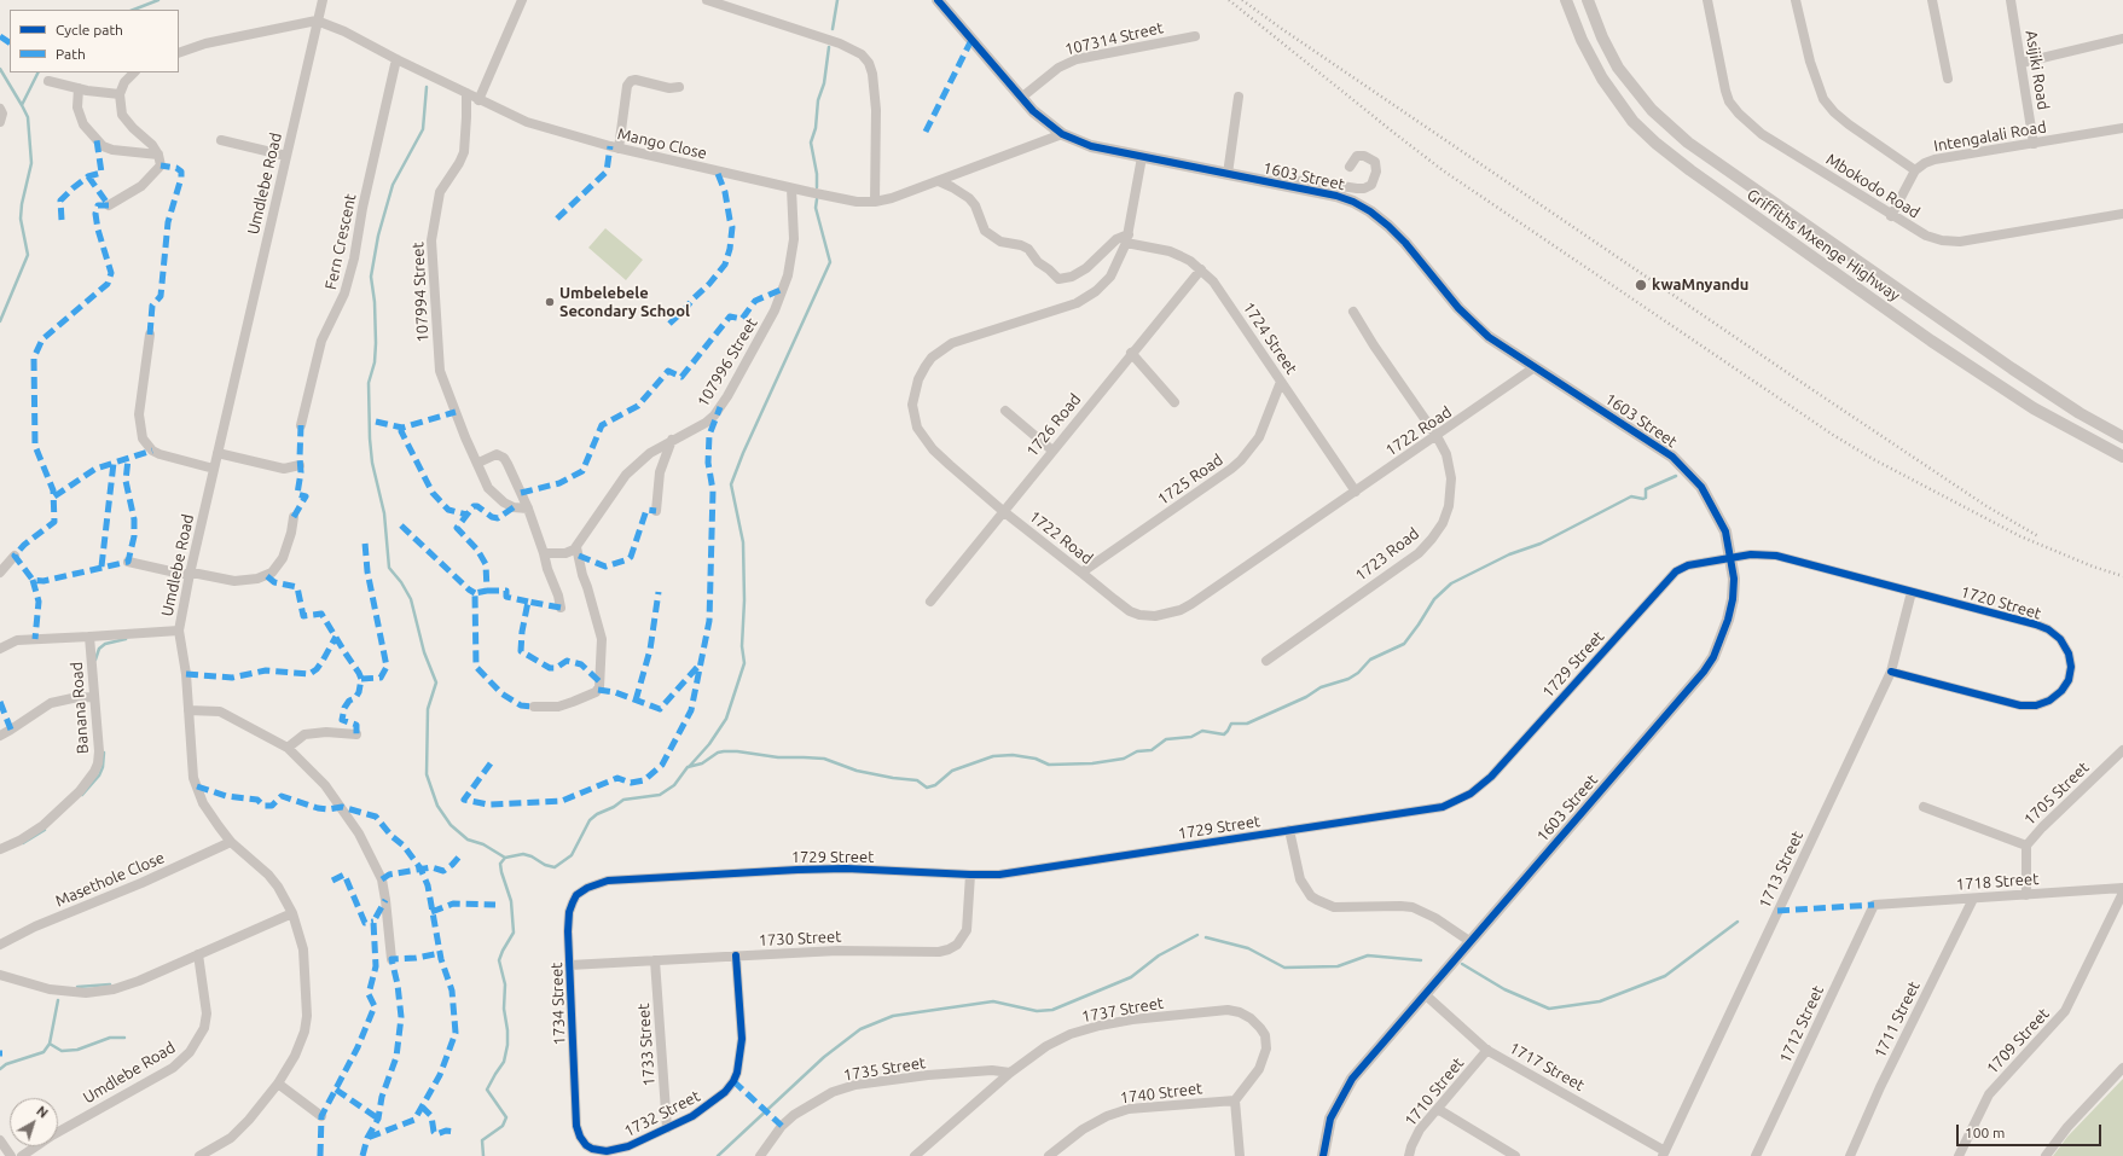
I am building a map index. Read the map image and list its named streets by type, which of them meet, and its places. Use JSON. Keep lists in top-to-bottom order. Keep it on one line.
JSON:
{"streets":{"street":["107314 Street","Asijiki Road","Intengalali Road","Mango Close","1603 Street","Umdlebe Road","Mbokodo Road","Fern Crescent","Griffiths Mxenge Highway","107994 Street","1724 Street","107996 Street","1726 Road","1722 Road","1725 Road","1723 Road","1720 Street","1729 Street","Banana Road","1705 Street","1713 Street","Masethole Close","1718 Street","1730 Street","1734 Street","1737 Street","1711 Street","1712 Street","1709 Street","1733 Street","1717 Street","1735 Street","1710 Street","1740 Street","1732 Street"]},"crossings":[["107314 Street","1603 Street"],["Asijiki Road","Intengalali Road"],["Mango Close","1603 Street"],["Mango Close","Umdlebe Road"],["Mango Close","Fern Crescent"],["Mango Close","107994 Street"],["Mango Close","107996 Street"],["1603 Street","1722 Road"],["1603 Street","1720 Street"],["1603 Street","1729 Street"],["1603 Street","1717 Street"],["Umdlebe Road","Masethole Close"],["1724 Street","1726 Road"],["1724 Street","1722 Road"],["1724 Street","1725 Road"],["1726 Road","1722 Road"],["1722 Road","1725 Road"],["1722 Road","1723 Road"],["1720 Street","1729 Street"],["1720 Street","1713 Street"],["1729 Street","1730 Street"],["1729 Street","1734 Street"],["1705 Street","1718 Street"],["1713 Street","1717 Street"],["1718 Street","1711 Street"],["1718 Street","1712 Street"],["1730 Street","1734 Street"],["1730 Street","1733 Street"],["1730 Street","1732 Street"],["1734 Street","1732 Street"],["1737 Street","1735 Street"],["1737 Street","1740 Street"],["1733 Street","1732 Street"],["1717 Street","1710 Street"]],"places":["kwaMnyandu","Umbelebele Secondary School"],"legend":["Cycle path","Path"],"scale_bar":"100 m","north":"top right"}
